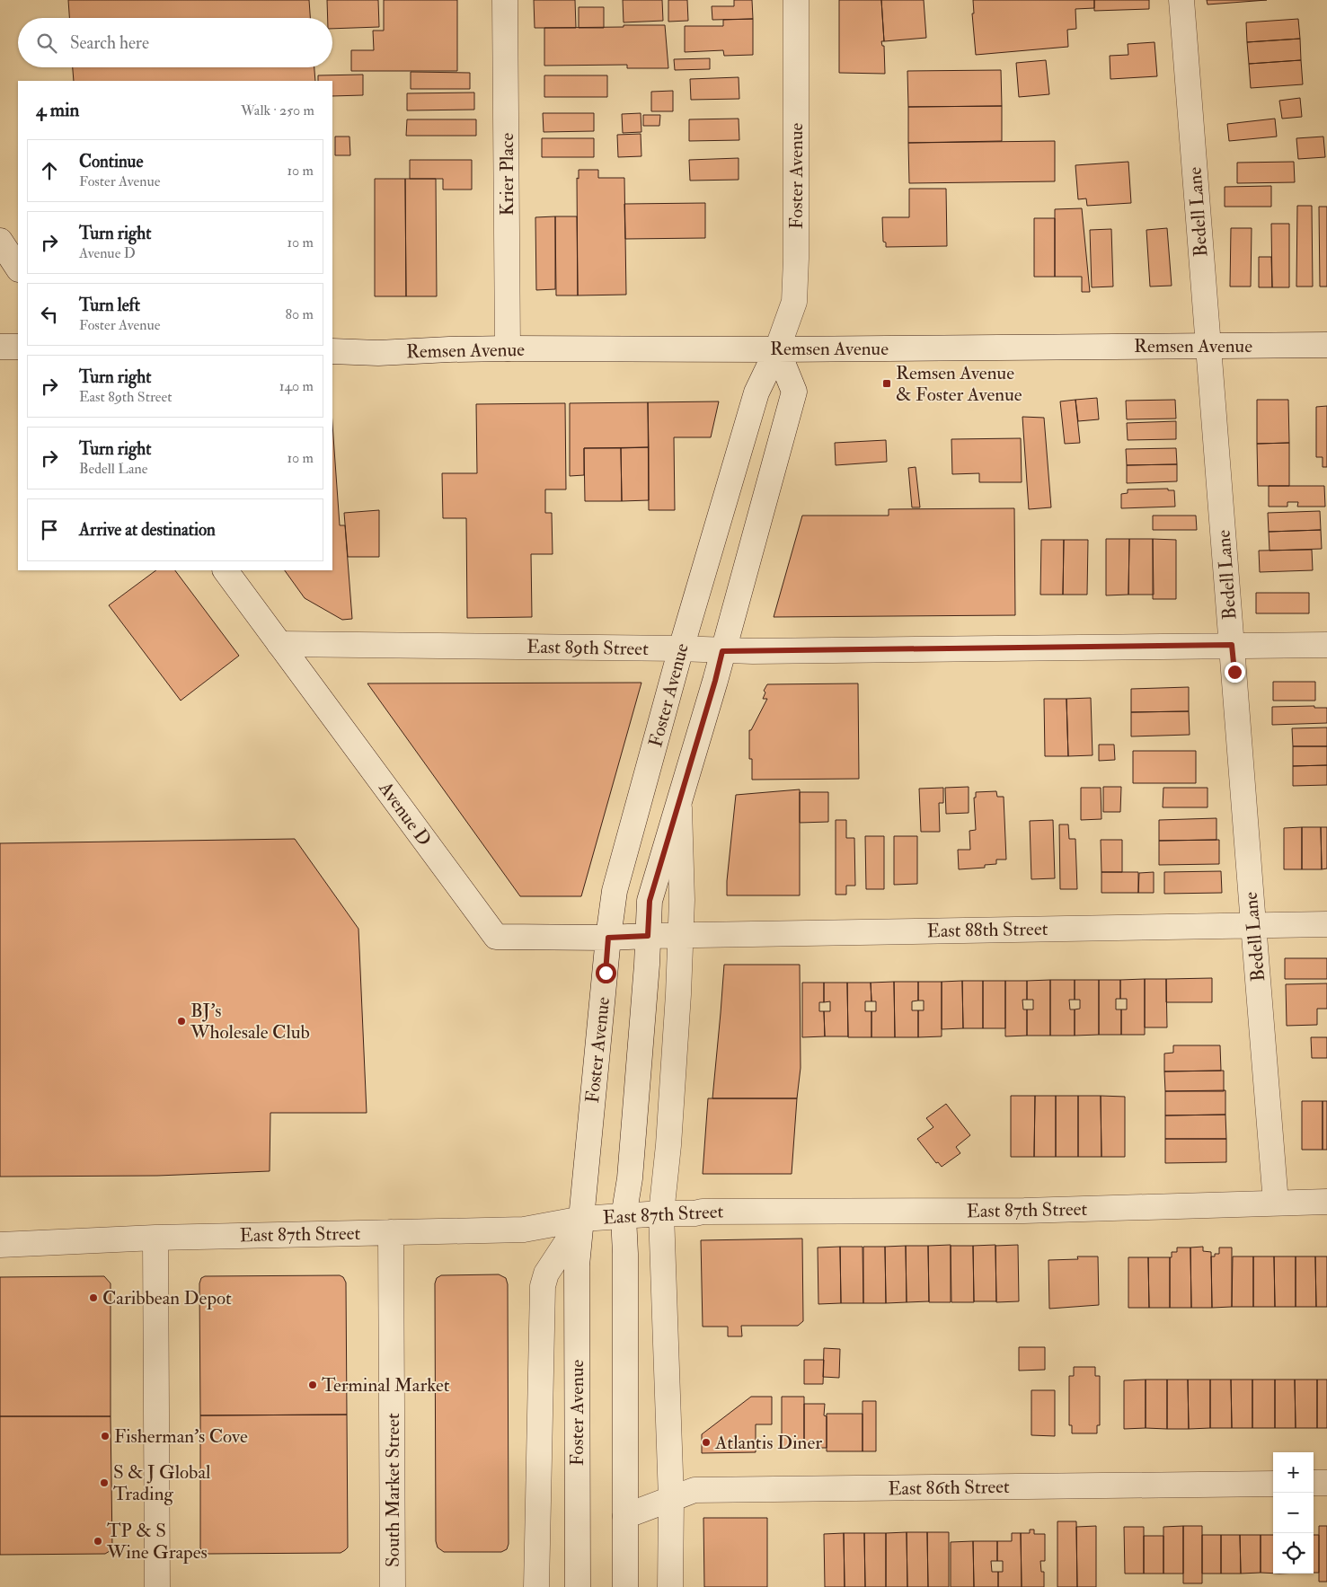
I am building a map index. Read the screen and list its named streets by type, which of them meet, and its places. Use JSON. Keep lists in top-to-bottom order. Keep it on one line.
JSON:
{"streets":{"street":["Krier Place","Foster Avenue","Bedell Lane","Remsen Avenue","East 89th Street","Avenue D","East 88th Street","East 87th Street","East 86th Street","South Market Street"]},"crossings":[["Krier Place","Remsen Avenue"],["Foster Avenue","Remsen Avenue"],["Foster Avenue","East 89th Street"],["Foster Avenue","Avenue D"],["Foster Avenue","East 88th Street"],["Foster Avenue","East 87th Street"],["Foster Avenue","East 86th Street"],["Bedell Lane","Remsen Avenue"],["Bedell Lane","East 89th Street"],["Bedell Lane","East 88th Street"],["Bedell Lane","East 87th Street"],["East 89th Street","Avenue D"],["Avenue D","East 88th Street"],["East 87th Street","South Market Street"]],"places":{"transit":["Remsen Avenue & Foster Avenue"],"other":["BJ's Wholesale Club","Caribbean Depot","Terminal Market","Fisherman's Cove","Atlantis Diner","S & J Global Trading","TP & S Wine Grapes"]},"page":{"search":"Search here","heading":["4 min","Walk · 250 m"],"list":[["Continue","Foster Avenue","10 m"],["Turn right","Avenue D","10 m"],["Turn left","Foster Avenue","80 m"],["Turn right","East 89th Street","140 m"],["Turn right","Bedell Lane","10 m"],"Arrive at destination"],"map_buttons":["+","−"]}}
